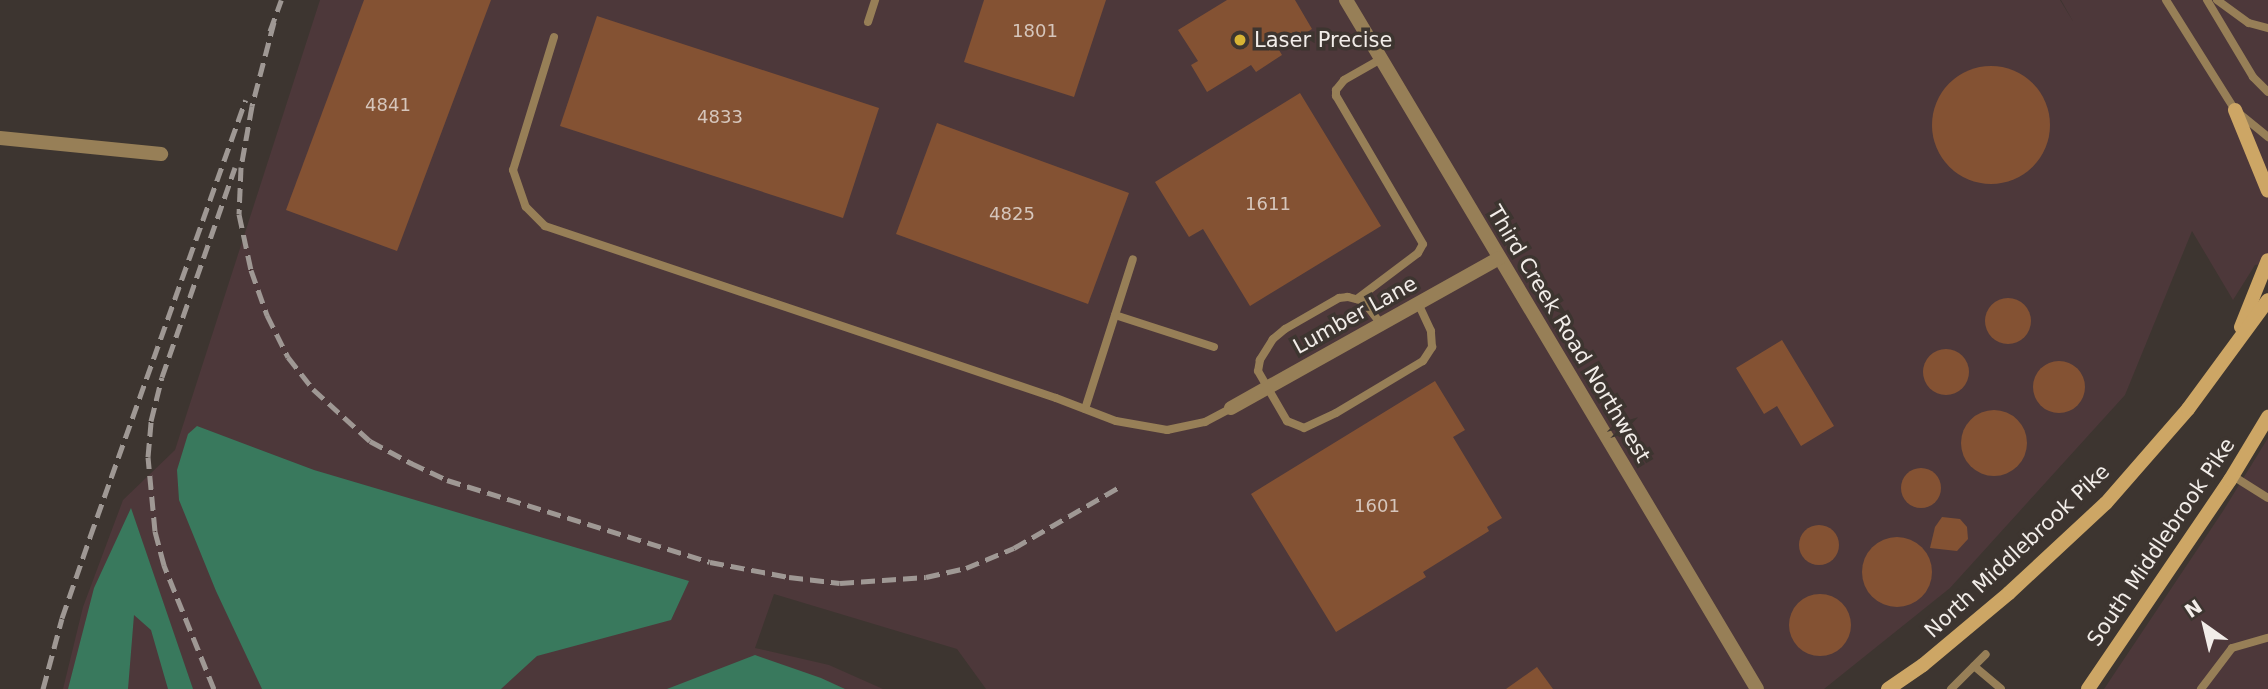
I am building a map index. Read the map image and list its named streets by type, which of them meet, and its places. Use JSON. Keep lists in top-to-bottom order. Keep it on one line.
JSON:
{"streets":{"main road":["South Middlebrook Pike","North Middlebrook Pike"],"street":["Lumber Lane","Third Creek Road Northwest"]},"crossings":[["Lumber Lane","Third Creek Road Northwest"]],"places":["Laser Precise"],"house_numbers":["1801","4841","4833","1611","4825","1601"],"north":"top left"}
